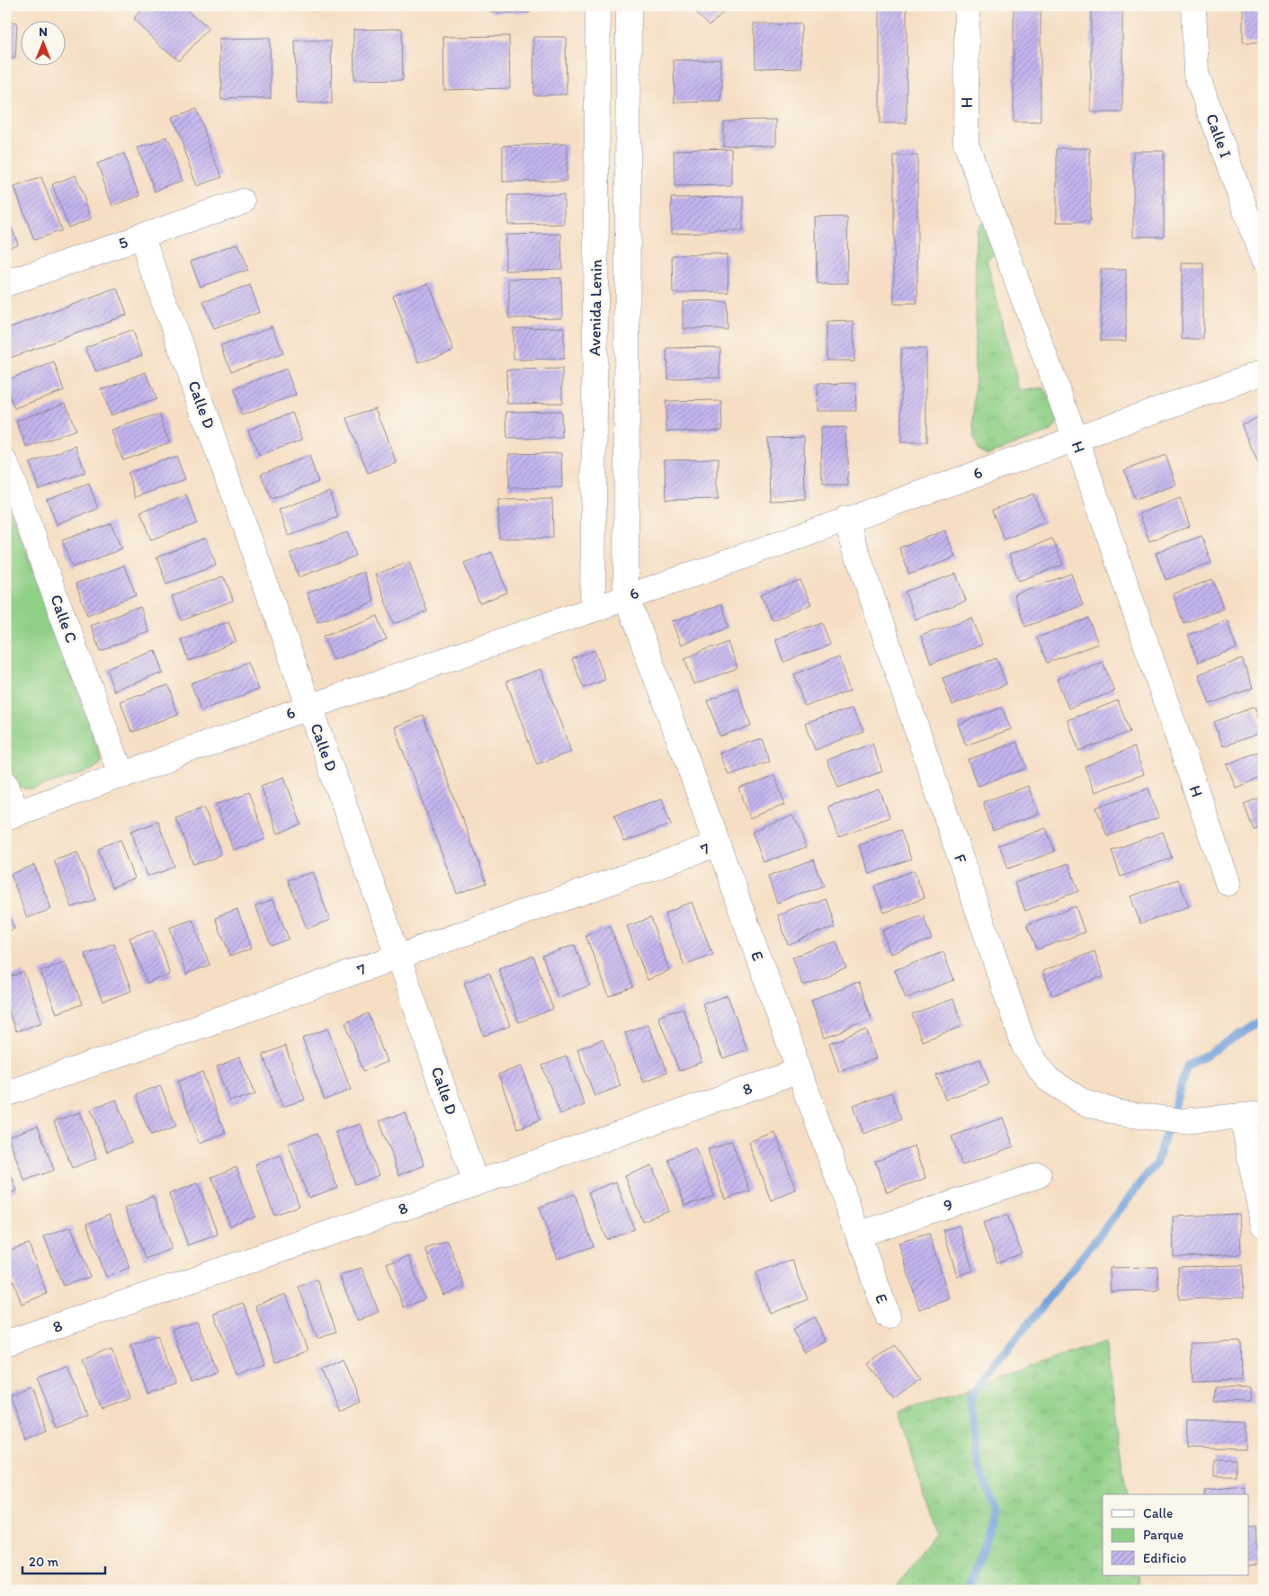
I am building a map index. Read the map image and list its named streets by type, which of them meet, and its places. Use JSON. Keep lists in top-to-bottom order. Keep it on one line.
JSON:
{"streets":{"street":["H","Calle I","5","Avenida Lenin","Calle D","6","Calle C","7","F","E","8","9"]},"crossings":[["H","6"],["5","Calle D"],["Avenida Lenin","6"],["Avenida Lenin","E"],["Calle D","6"],["Calle D","7"],["Calle D","8"],["6","Calle C"],["6","F"],["6","E"],["7","E"],["E","8"],["E","9"]],"legend":["Calle","Parque","Edificio"],"scale_bar":"20 m","north":"top"}
